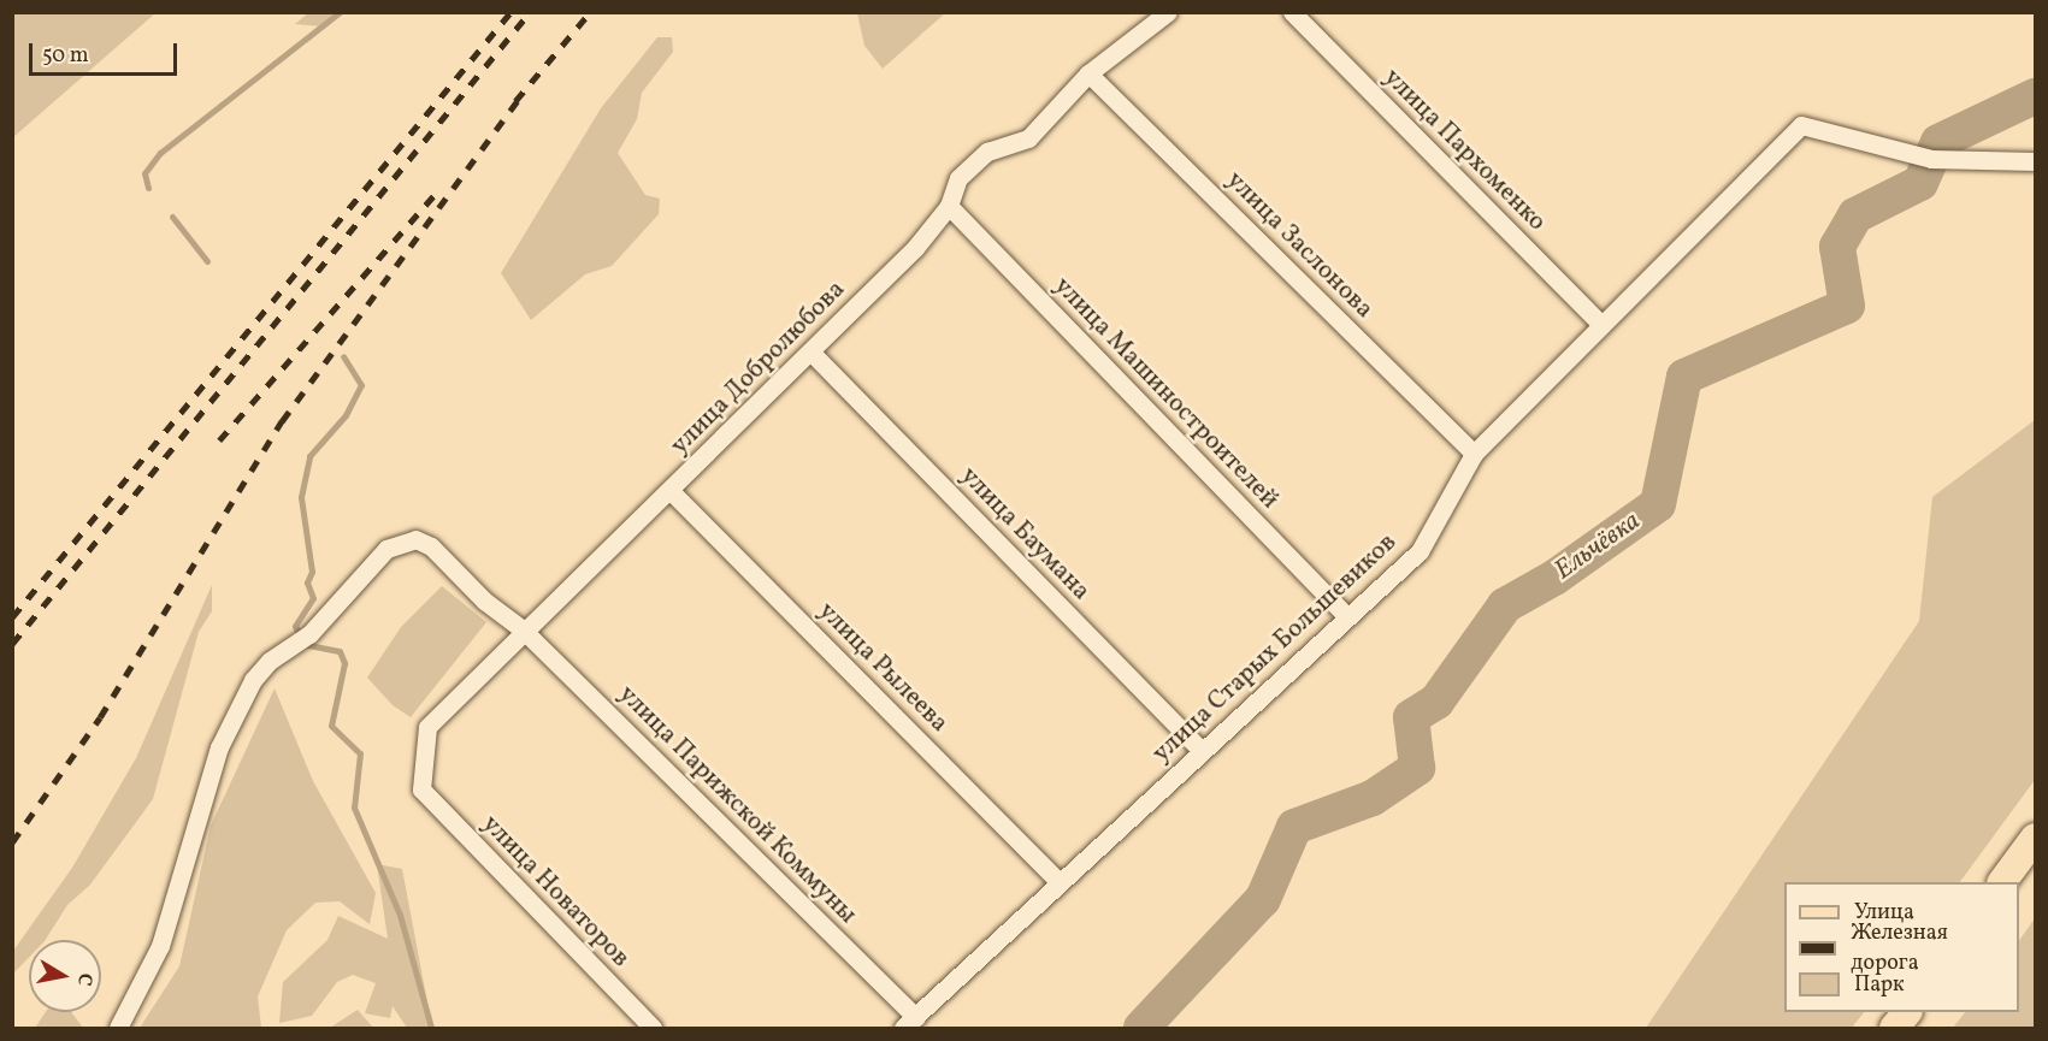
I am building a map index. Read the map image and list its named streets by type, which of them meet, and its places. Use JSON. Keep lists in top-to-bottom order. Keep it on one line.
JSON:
{"streets":{"street":["улица Пархоменко","улица Заслонова","улица Добролюбова","улица Машиностроителей","улица Баумана","улица Старых Большевиков","улица Рылеева","улица Парижской Коммуны","улица Новаторов"]},"crossings":[["улица Пархоменко","улица Старых Большевиков"],["улица Заслонова","улица Добролюбова"],["улица Заслонова","улица Старых Большевиков"],["улица Добролюбова","улица Машиностроителей"],["улица Добролюбова","улица Баумана"],["улица Добролюбова","улица Рылеева"],["улица Добролюбова","улица Парижской Коммуны"],["улица Добролюбова","улица Новаторов"],["улица Машиностроителей","улица Старых Большевиков"],["улица Баумана","улица Старых Большевиков"],["улица Старых Большевиков","улица Рылеева"],["улица Старых Большевиков","улица Парижской Коммуны"]],"water":["Ельчёвка"],"legend":["Улица","Железная дорога","Парк"],"scale_bar":"50 m","north":"right"}
